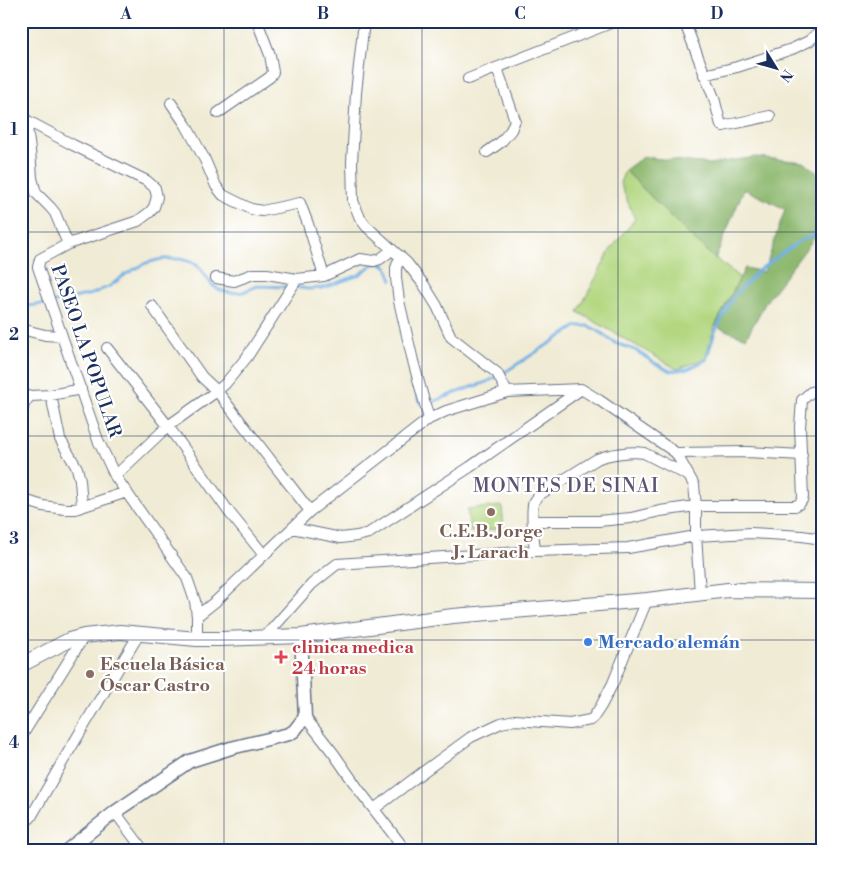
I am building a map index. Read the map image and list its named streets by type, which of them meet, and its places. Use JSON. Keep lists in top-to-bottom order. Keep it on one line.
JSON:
{"streets":{"street":["PASEO LA POPULAR"]},"districts":["MONTES DE SINAI"],"places":{"other":["C.E.B. Jorge J. Larach","Mercado alemán","Escuela Básica Óscar Castro"],"health":["clinica medica 24 horas"]},"north":"bottom right","grid":{"columns":["A","B","C","D"],"rows":["1","2","3","4"]}}
